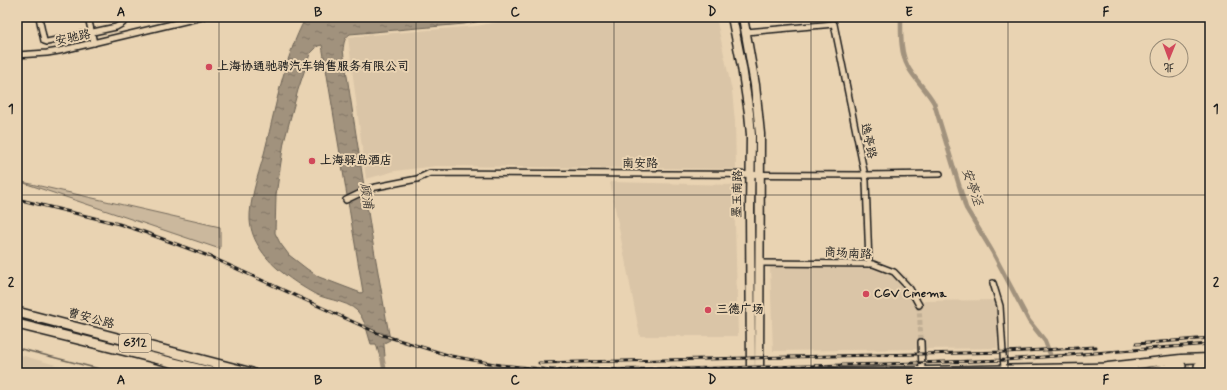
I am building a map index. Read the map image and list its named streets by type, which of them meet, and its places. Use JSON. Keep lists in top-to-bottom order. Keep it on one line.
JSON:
{"streets":{"highway":["曹安公路","G312"],"main road":["墨玉南路"],"street":["安驰路","逸亭路","南安路","商场南路"]},"crossings":[["逸亭路","南安路"],["逸亭路","墨玉南路"],["逸亭路","商场南路"],["南安路","墨玉南路"],["墨玉南路","商场南路"]],"water":["安亭泾","顾浦"],"places":["上海协通驰骋汽车销售服务有限公司","上海驿岛酒店","CGV Cinema","三德广场"],"north":"bottom","grid":{"columns":["A","B","C","D","E","F"],"rows":["1","2"]}}
